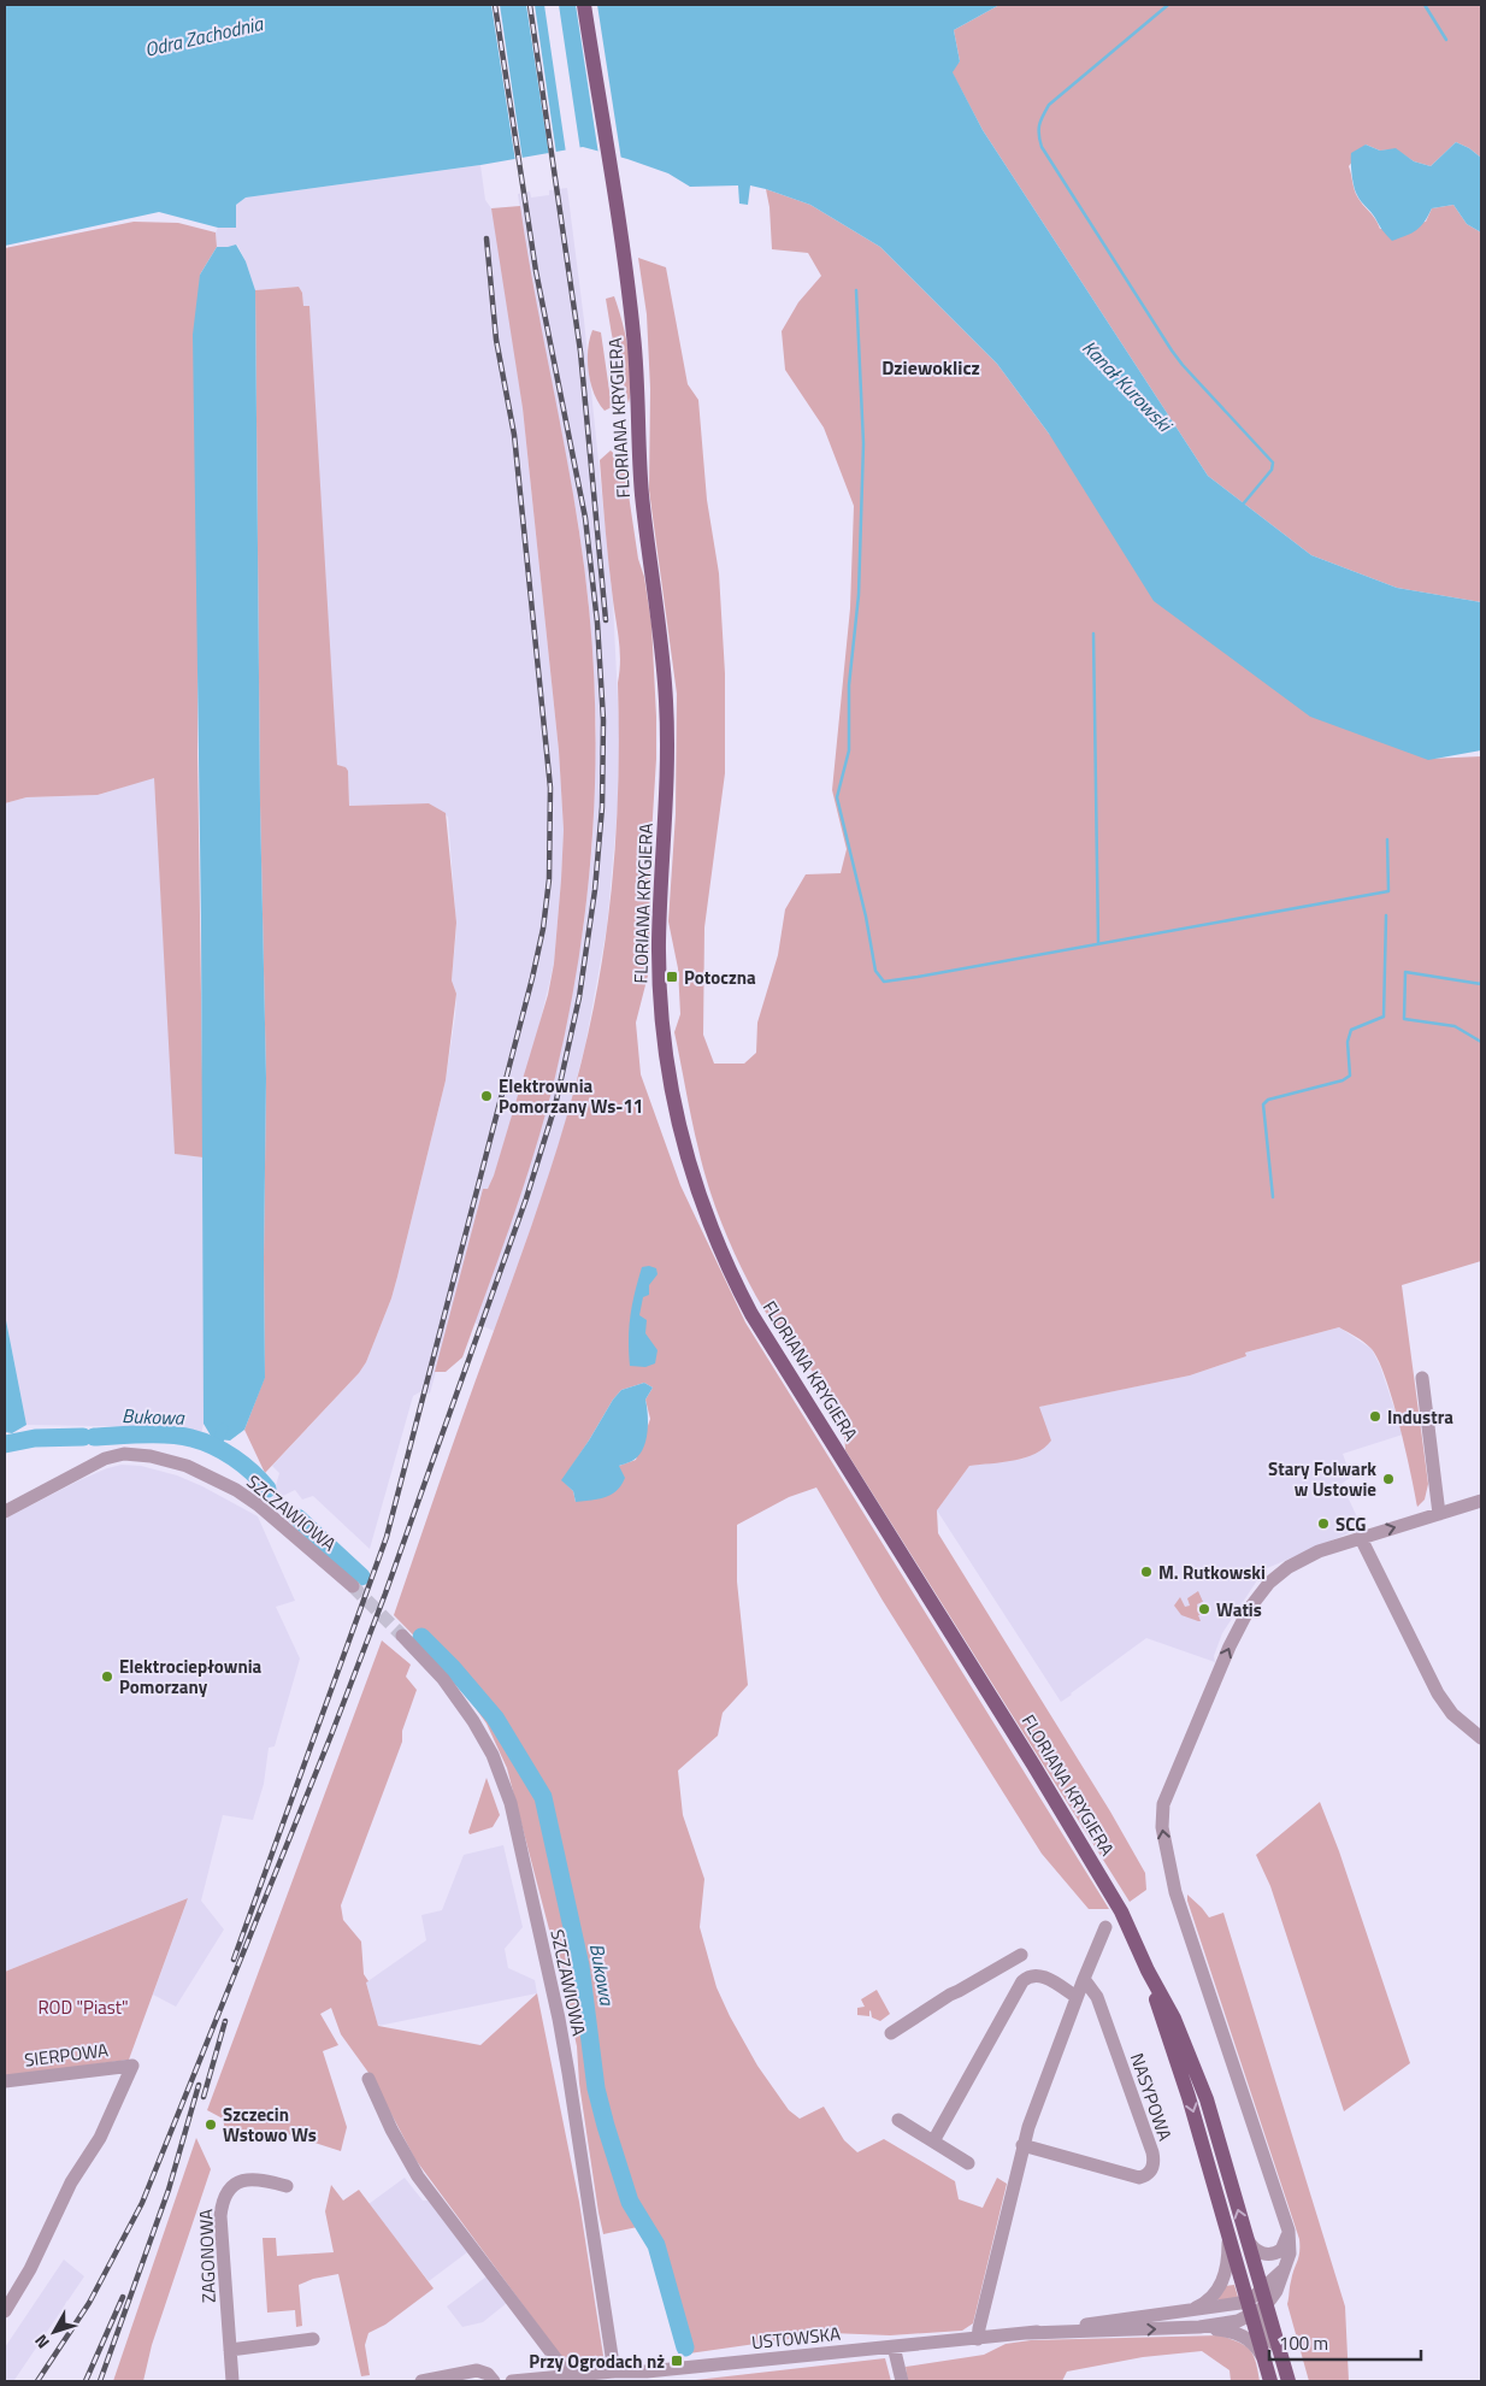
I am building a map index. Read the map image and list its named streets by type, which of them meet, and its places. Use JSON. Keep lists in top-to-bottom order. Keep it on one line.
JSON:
{"streets":{"main road":["FLORIANA KRYGIERA"],"street":["SZCZAWIOWA","SIERPOWA","NASYPOWA","ZAGONOWA","USTOWSKA"]},"crossings":[["FLORIANA KRYGIERA","USTOWSKA"],["SZCZAWIOWA","USTOWSKA"]],"districts":["Dziewoklicz"],"water":["Odra Zachodnia","Kanał Kurowski","Bukowa"],"parks":["ROD \"Piast\""],"places":{"transit":["Potoczna","Przy Ogrodach nż"],"other":["Elektrownia Pomorzany Ws-11","Industra","Stary Folwark w Ustowie","SCG","M. Rutkowski","Watis","Elektrociepłownia Pomorzany","Szczecin Wstowo Ws"]},"scale_bar":"100 m","north":"bottom left"}
